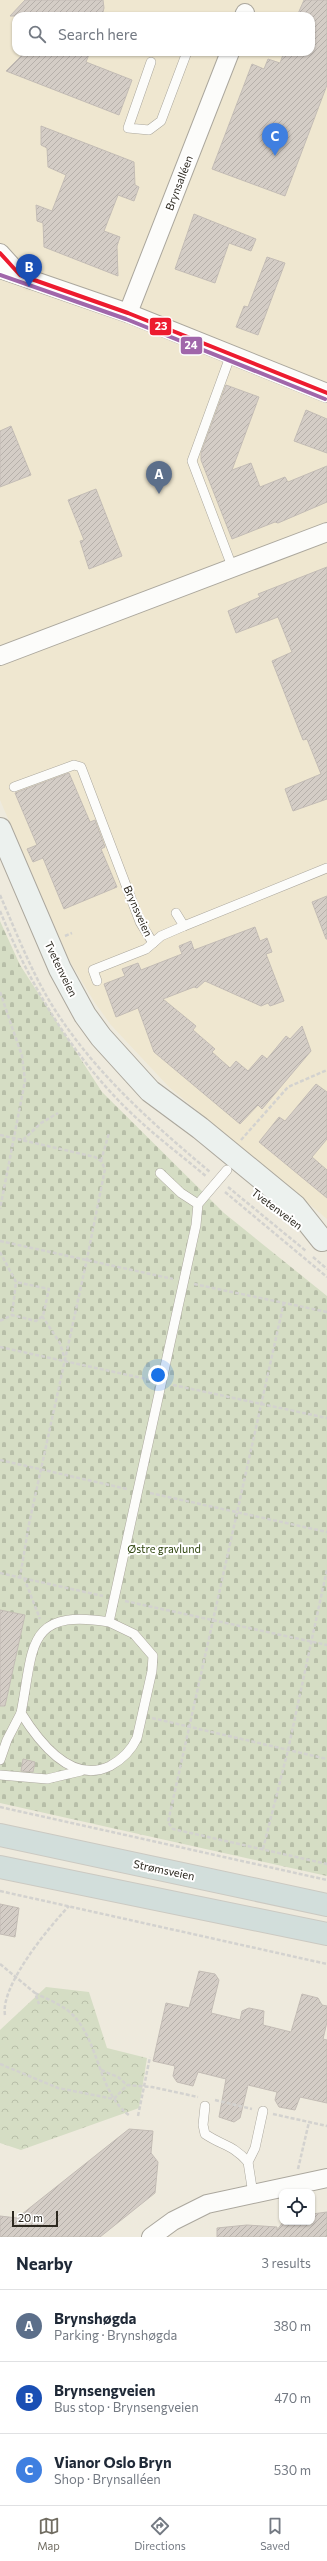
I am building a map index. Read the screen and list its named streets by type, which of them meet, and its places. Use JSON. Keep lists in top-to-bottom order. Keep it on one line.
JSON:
{"streets":{"highway":["Strømsveien"],"main road":["Tvetenveien"],"street":["Brynsalléen"],"lane":["Brynsveien"]},"parks":["Østre gravlund"],"lines":["transit line 23","transit line 24"],"scale_bar":"20 m","page":{"search":"Search here","pins":["C","B","A"],"scale":"20 m","heading":["Nearby","3 results"],"list":[{"mark":"A","name":"Brynshøgda","note":"Parking · Brynshøgda","value":"380 m"},{"mark":"B","name":"Brynsengveien","note":"Bus stop · Brynsengveien","value":"470 m"},{"mark":"C","name":"Vianor Oslo Bryn","note":"Shop · Brynsalléen","value":"530 m"}],"nav":["Map","Directions","Saved"]}}
